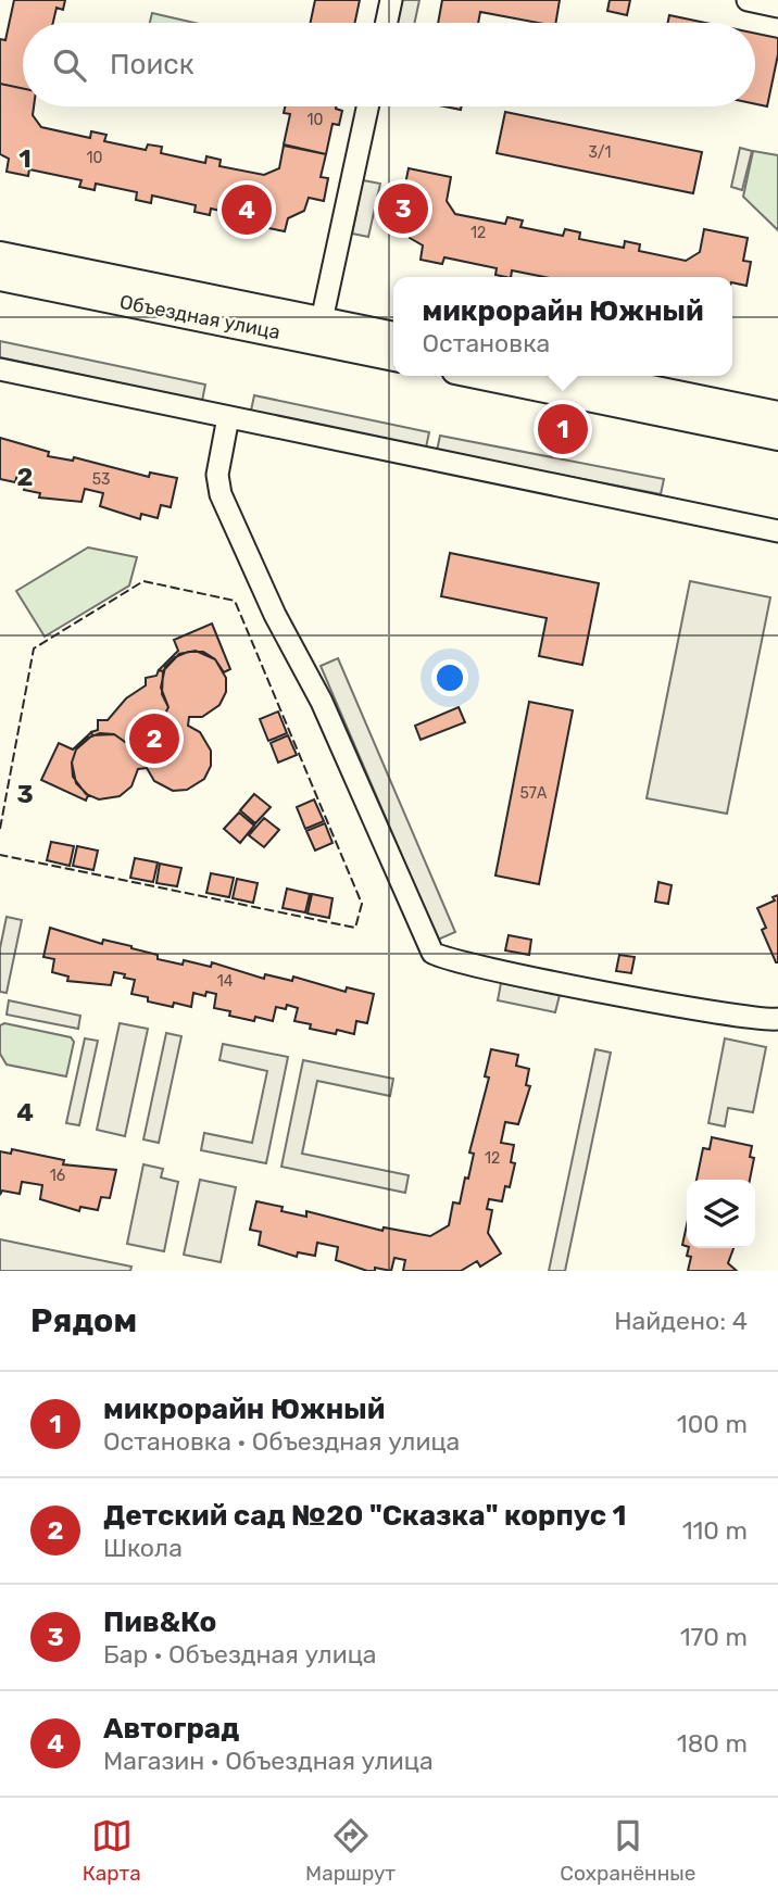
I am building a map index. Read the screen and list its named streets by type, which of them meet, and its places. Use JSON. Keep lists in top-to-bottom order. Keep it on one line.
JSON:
{"streets":{"main road":["Объездная улица"]},"house_numbers":["10","3/1","10","12","53","57А","14","12","16"],"page":{"search":"Поиск","pins":["3","4","1","2"],"popup":["микрорайн Южный","Остановка"],"heading":["Рядом","Найдено: 4"],"list":[{"mark":"1","name":"микрорайн Южный","note":"Остановка · Объездная улица","value":"100 m"},{"mark":"2","name":"Детский сад №20 \"Сказка\" корпус 1","note":"Школа","value":"110 m"},{"mark":"3","name":"Пив&Ко","note":"Бар · Объездная улица","value":"170 m"},{"mark":"4","name":"Автоград","note":"Магазин · Объездная улица","value":"180 m"}],"nav":["Карта","Маршрут","Сохранённые"]},"grid":{"rows":["1","2","3","4"]}}
